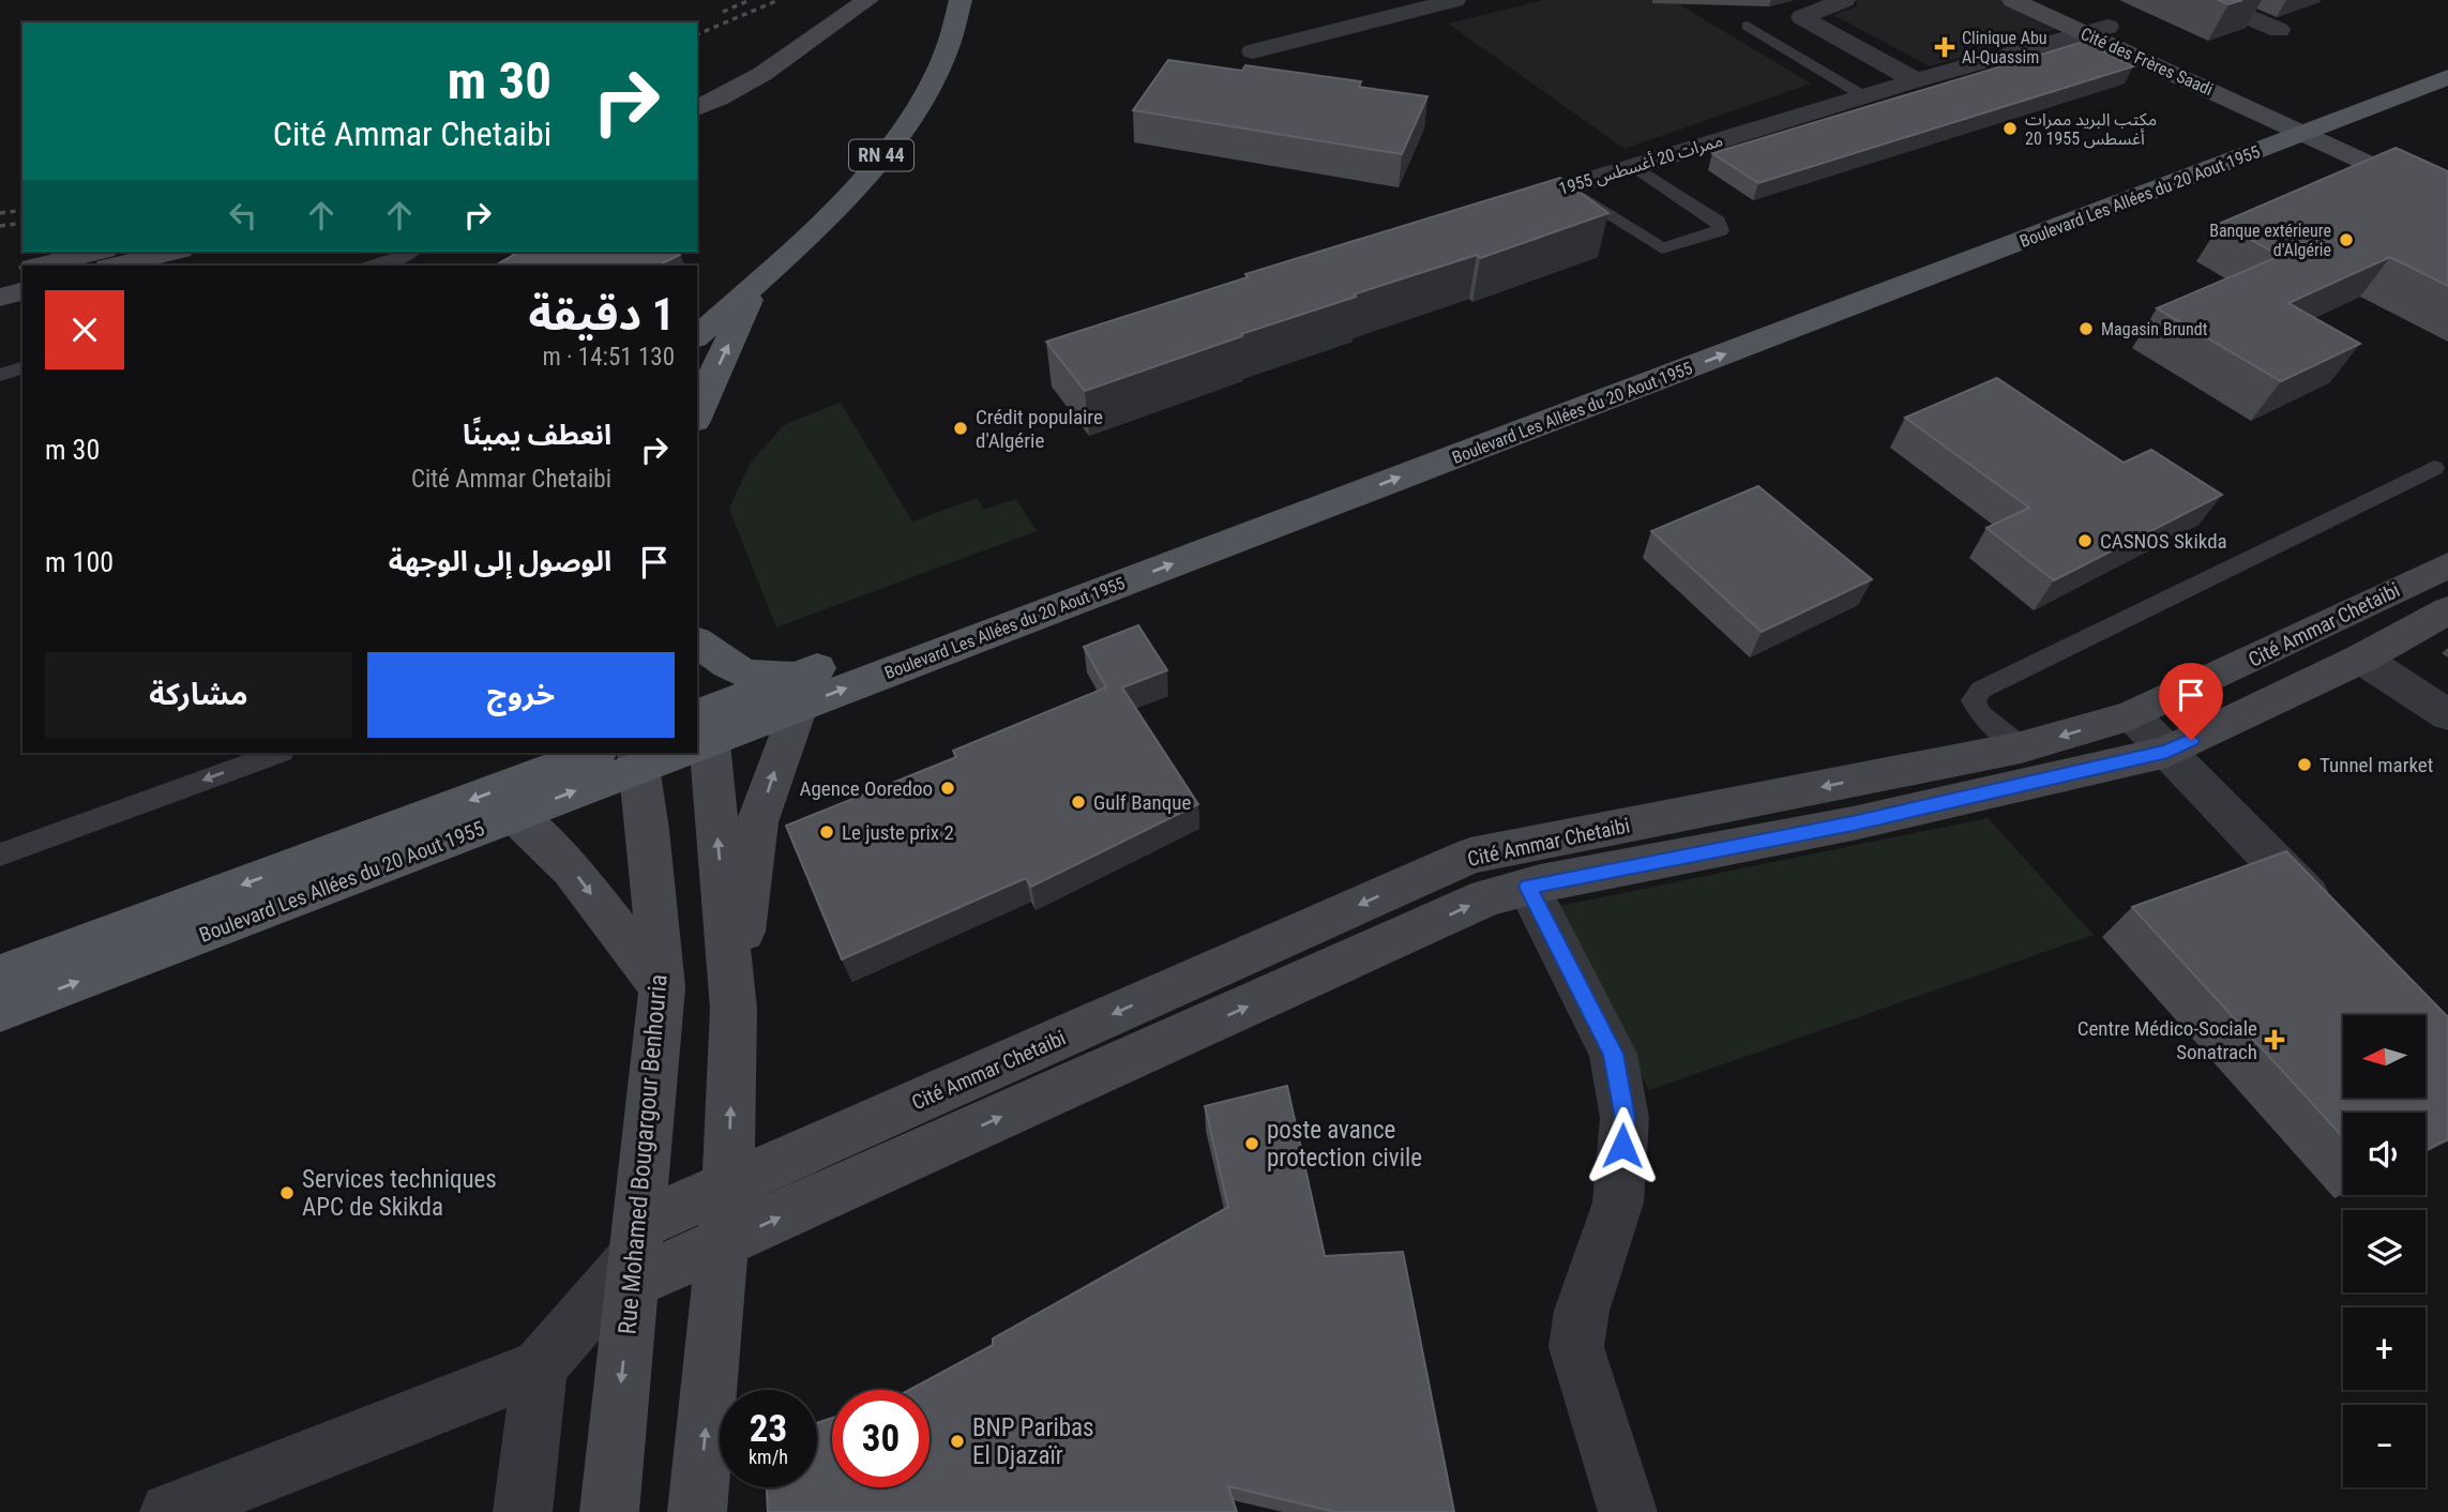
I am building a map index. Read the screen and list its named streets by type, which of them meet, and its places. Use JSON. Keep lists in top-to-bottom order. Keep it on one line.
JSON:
{"streets":{"main road":["Cité des Frères Saadi","RN 44","Boulevard Les Allées du 20 Aout 1955","Cité Ammar Chetaibi","Rue Mohamed Bougargour Benhouria"],"street":["ممرات 20 أغسطس 1955"]},"crossings":[["Cité des Frères Saadi","ممرات 20 أغسطس 1955"],["Cité des Frères Saadi","Boulevard Les Allées du 20 Aout 1955"],["Cité Ammar Chetaibi","Rue Mohamed Bougargour Benhouria"]],"places":{"health":["Clinique Abu Al-Quassim","Centre Médico-Sociale Sonatrach"],"other":["مكتب البريد ممرات 20 أغسطس 1955","Banque extérieure d'Algérie","Magasin Brundt","Crédit populaire d'Algérie","CASNOS Skikda","Tunnel market","Agence Ooredoo","Gulf Banque","Le juste prix 2","poste avance protection civile","Services techniques APC de Skikda","BNP Paribas El Djazaïr"]},"north":"left","page":{"turn":["30 m","Cité Ammar Chetaibi"],"heading":["1 دقيقة","130 m · 14:51"],"list":[{"name":"انعطف يمينًا","note":"Cité Ammar Chetaibi","value":"30 m"},{"name":"الوصول إلى الوجهة","value":"100 m"}],"buttons":["خروج","مشاركة"],"map_buttons":["+","−"],"speed":"23 km/h","limit":"30"}}
